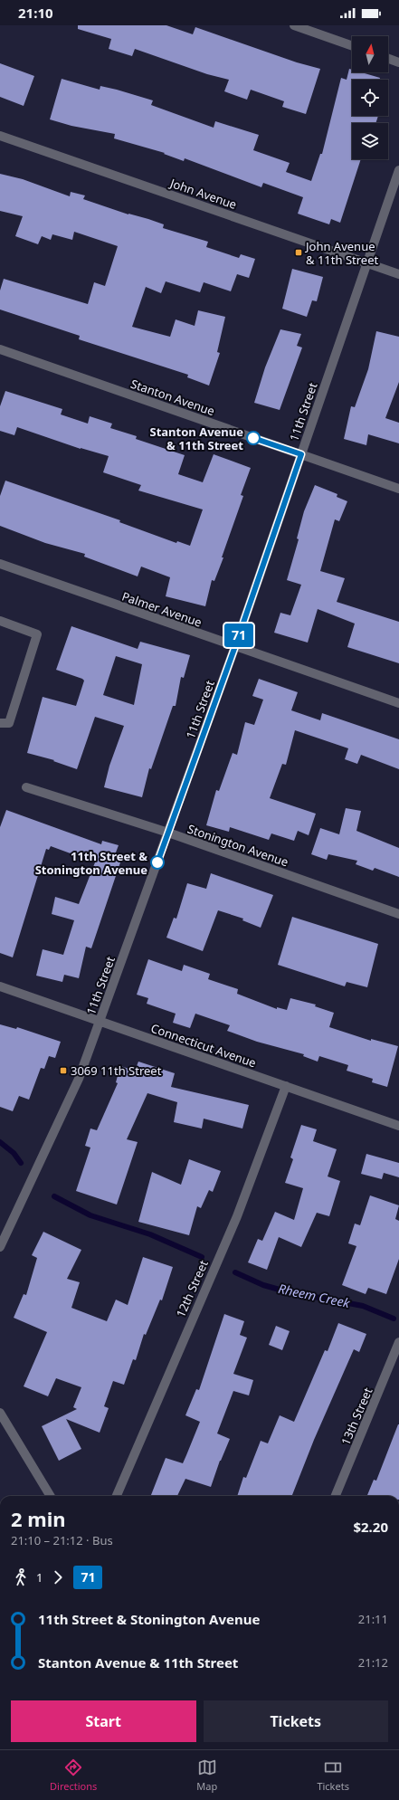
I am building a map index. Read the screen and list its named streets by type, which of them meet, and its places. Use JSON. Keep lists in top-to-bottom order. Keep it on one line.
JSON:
{"streets":{"street":["John Avenue","Stanton Avenue","11th Street","Palmer Avenue","Stonington Avenue","Connecticut Avenue","12th Street","13th Street"]},"crossings":[["John Avenue","11th Street"],["Stanton Avenue","11th Street"],["11th Street","Palmer Avenue"],["11th Street","Stonington Avenue"],["11th Street","Connecticut Avenue"],["Connecticut Avenue","12th Street"]],"water":["Rheem Creek"],"places":{"transit":["John Avenue & 11th Street","3069 11th Street"],"other":["Stanton Avenue & 11th Street","11th Street & Stonington Avenue"]},"lines":["bus line 71"],"north":"top","page":{"status":"21:10","on_map":"71","heading":["2 min","21:10 – 21:12 · Bus","$2.20"],"legs":["1","71"],"list":[{"name":"11th Street & Stonington Avenue","value":"21:11"},{"name":"Stanton Avenue & 11th Street","value":"21:12"}],"buttons":["Start","Tickets"],"tabs":["Directions","Map","Tickets"]}}
